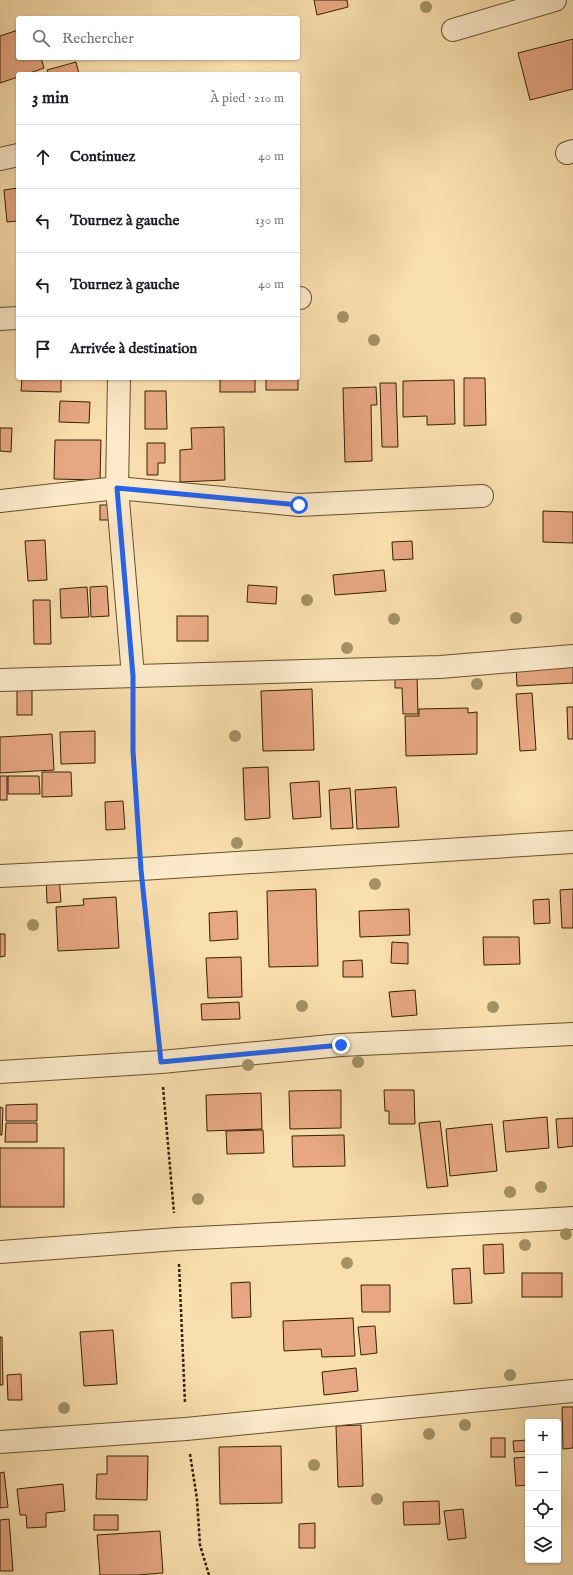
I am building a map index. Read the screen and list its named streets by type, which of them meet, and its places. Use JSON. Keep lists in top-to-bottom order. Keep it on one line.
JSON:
{"page":{"search":"Rechercher","heading":["3 min","À pied · 210 m"],"list":[["Continuez","40 m"],["Tournez à gauche","130 m"],["Tournez à gauche","40 m"],"Arrivée à destination"],"map_buttons":["+","−"]}}
